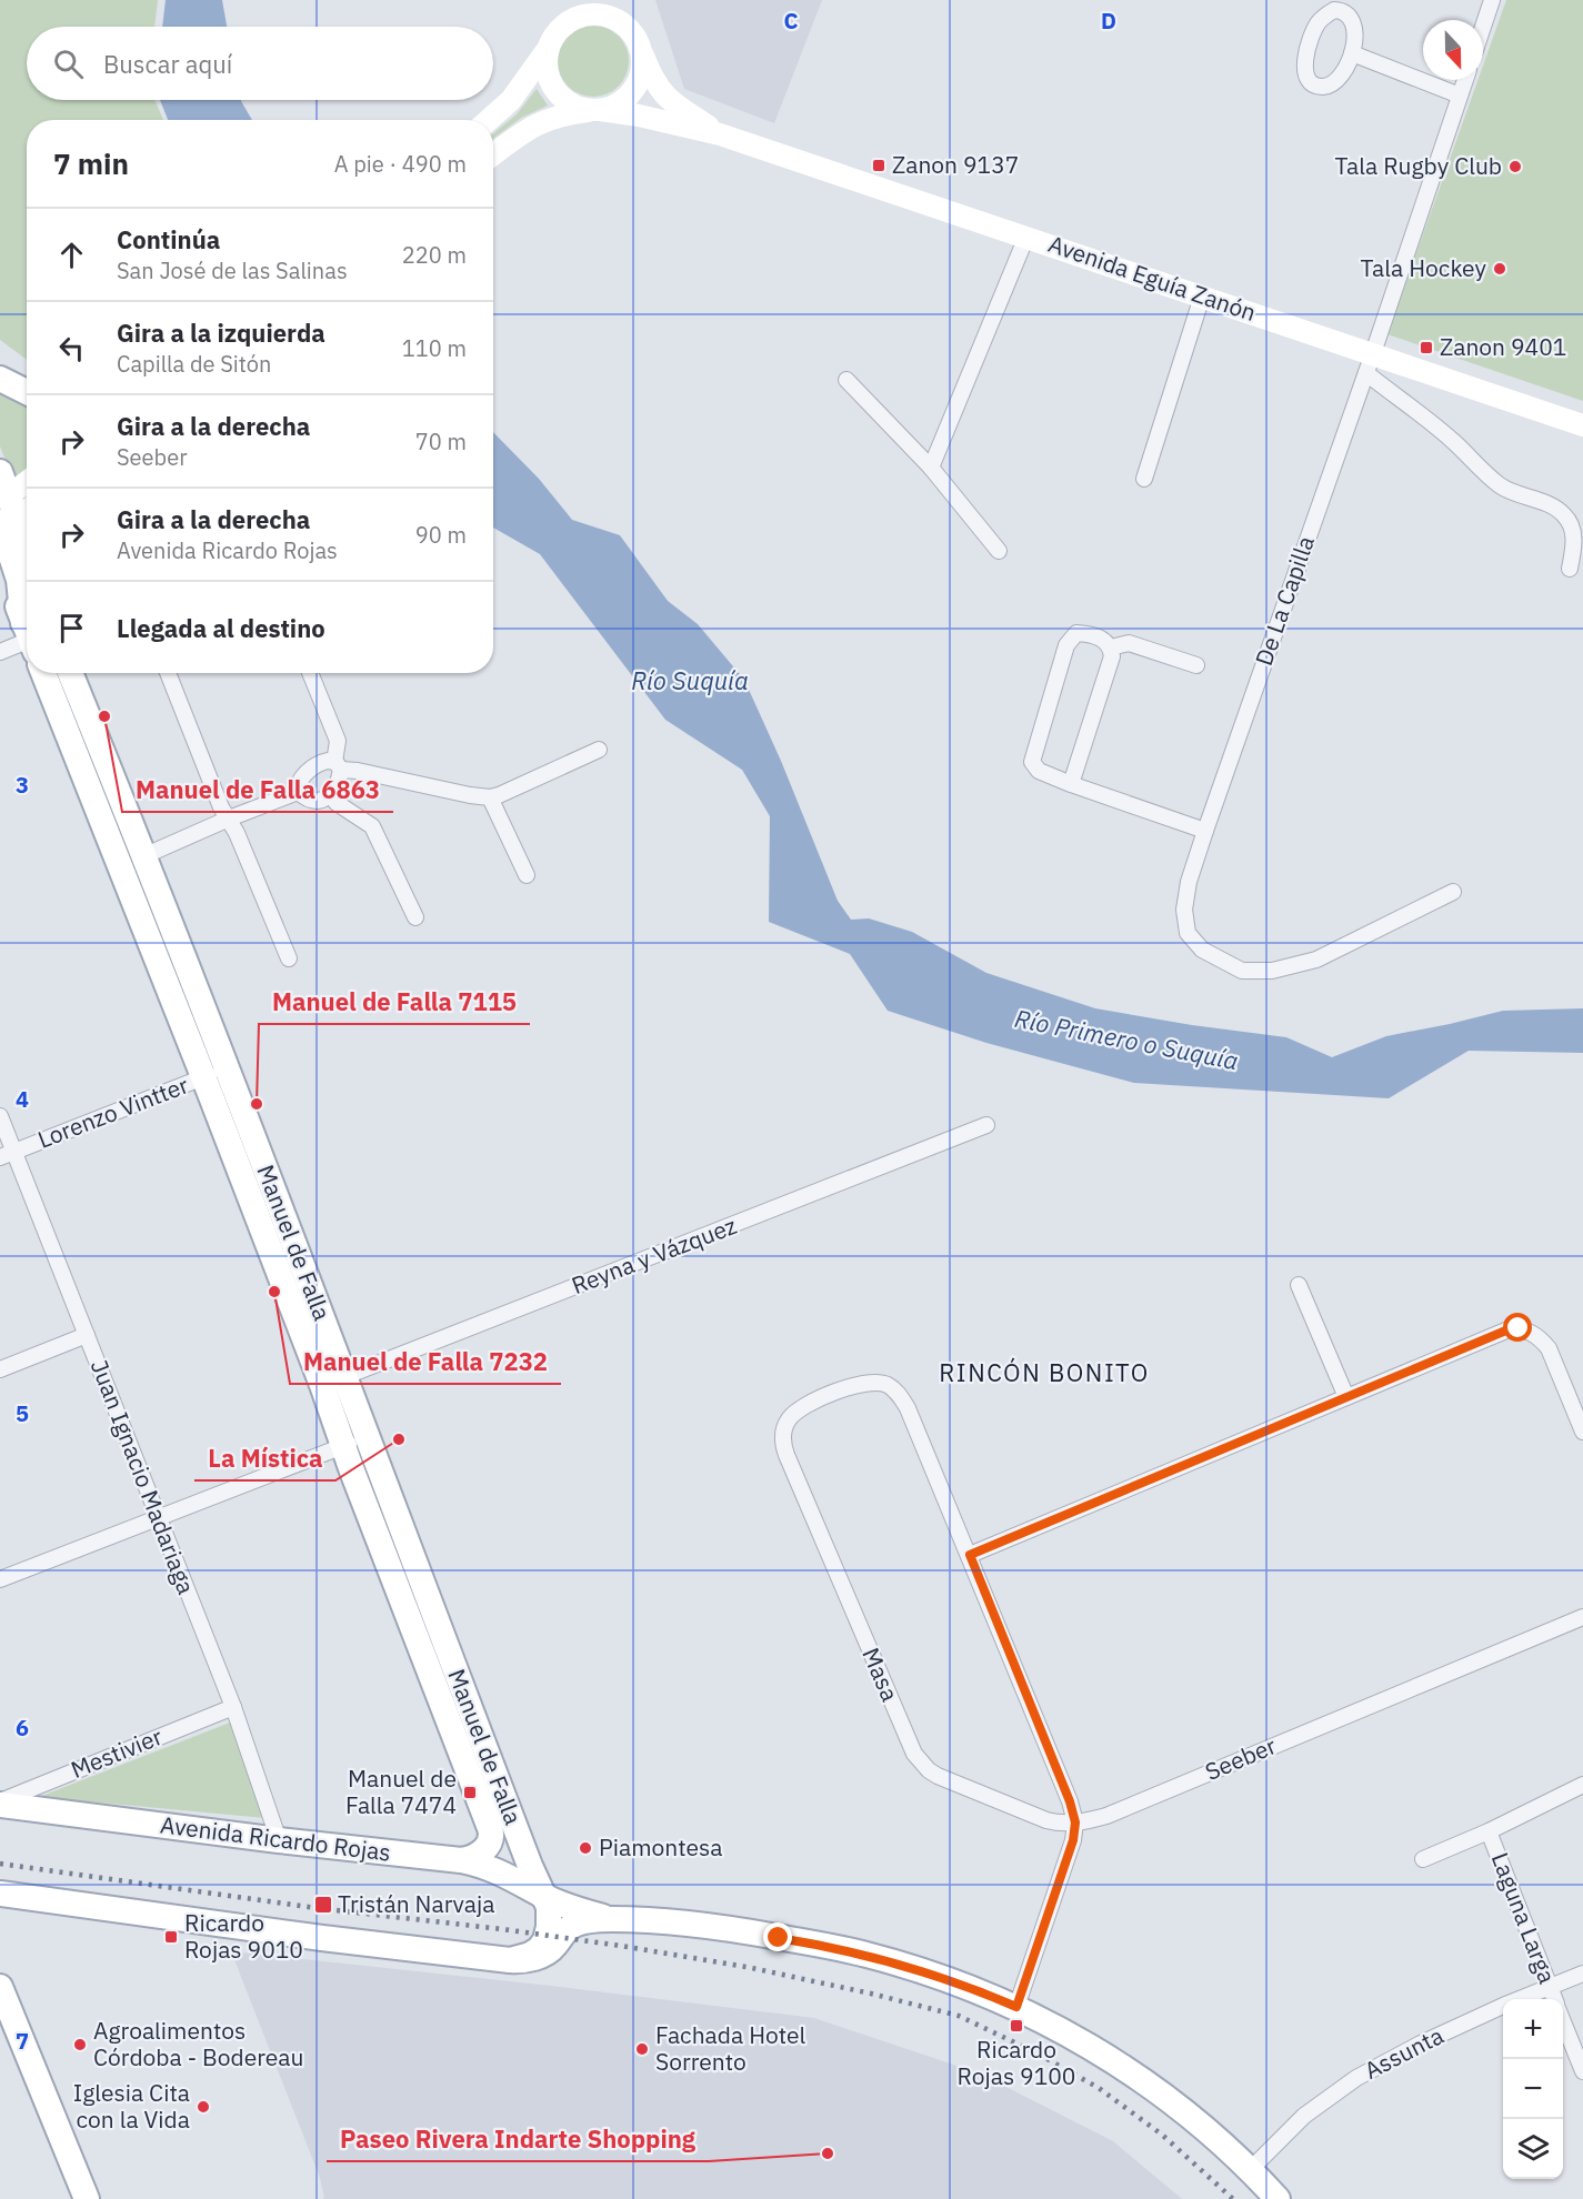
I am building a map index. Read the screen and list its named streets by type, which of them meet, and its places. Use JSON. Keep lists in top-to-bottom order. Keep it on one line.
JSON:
{"streets":{"main road":["Avenida Eguía Zanón","Manuel de Falla","Avenida Ricardo Rojas"],"street":["De La Capilla","Lorenzo Vintter","Reyna y Vázquez","Juan Ignacio Madariaga","Masa","Mestivier","Seeber","Laguna Larga","Assunta"]},"crossings":[["Avenida Eguía Zanón","De La Capilla"],["Lorenzo Vintter","Manuel de Falla"],["Lorenzo Vintter","Juan Ignacio Madariaga"],["Manuel de Falla","Reyna y Vázquez"],["Manuel de Falla","Avenida Ricardo Rojas"],["Juan Ignacio Madariaga","Mestivier"],["Juan Ignacio Madariaga","Avenida Ricardo Rojas"],["Masa","Seeber"],["Mestivier","Avenida Ricardo Rojas"],["Avenida Ricardo Rojas","Assunta"],["Laguna Larga","Assunta"]],"districts":["RINCÓN BONITO"],"water":["Río Suquía","Río Primero o Suquía"],"places":{"transit":["Zanon 9137","Zanon 9401","Manuel de Falla 7474","Tristán Narvaja","Ricardo Rojas 9010","Ricardo Rojas 9100"],"other":["Tala Rugby Club","Tala Hockey","Manuel de Falla 6863","Manuel de Falla 7115","Manuel de Falla 7232","La Mística","Piamontesa","Agroalimentos Córdoba - Bodereau","Fachada Hotel Sorrento","Iglesia Cita con la Vida","Paseo Rivera Indarte Shopping"]},"north":"bottom","page":{"search":"Buscar aquí","heading":["7 min","A pie · 490 m"],"list":[["Continúa","San José de las Salinas","220 m"],["Gira a la izquierda","Capilla de Sitón","110 m"],["Gira a la derecha","Seeber","70 m"],["Gira a la derecha","Avenida Ricardo Rojas","90 m"],"Llegada al destino"],"map_buttons":["+","−"]},"grid":{"columns":["C","D"],"rows":["3","4","5","6","7"]}}
